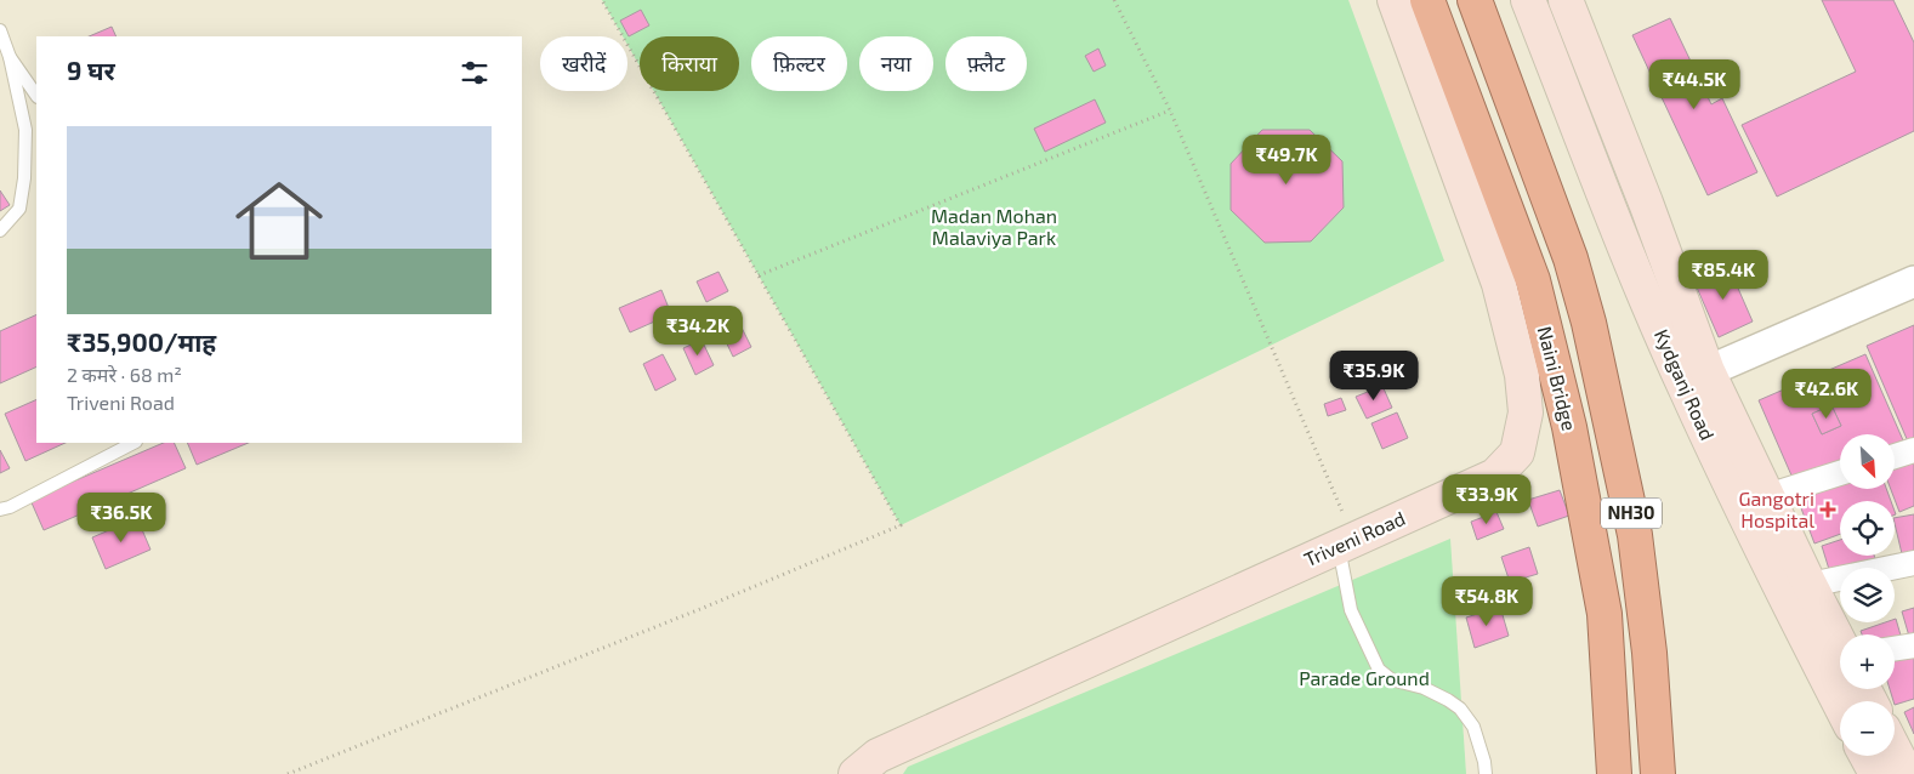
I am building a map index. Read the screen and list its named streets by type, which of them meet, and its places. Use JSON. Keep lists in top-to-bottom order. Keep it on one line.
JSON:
{"streets":{"highway":["Naini Bridge","NH30"],"main road":["Kydganj Road","Triveni Road"]},"parks":["Madan Mohan Malaviya Park","Parade Ground"],"places":{"health":["Gangotri Hospital"]},"north":"bottom right","page":{"chip":["खरीदें","किराया","फ़िल्टर","नया","फ़्लैट"],"heading":"9 घर","price":["₹44.5K","₹49.7K","₹85.4K","₹34.2K","₹35.9K","₹42.6K","₹33.9K","₹36.5K","₹54.8K"],"list":[{"name":"₹35,900/माह","note":"2 कमरे · 68 m² · Triveni Road"}],"map_buttons":["+","−"]}}
